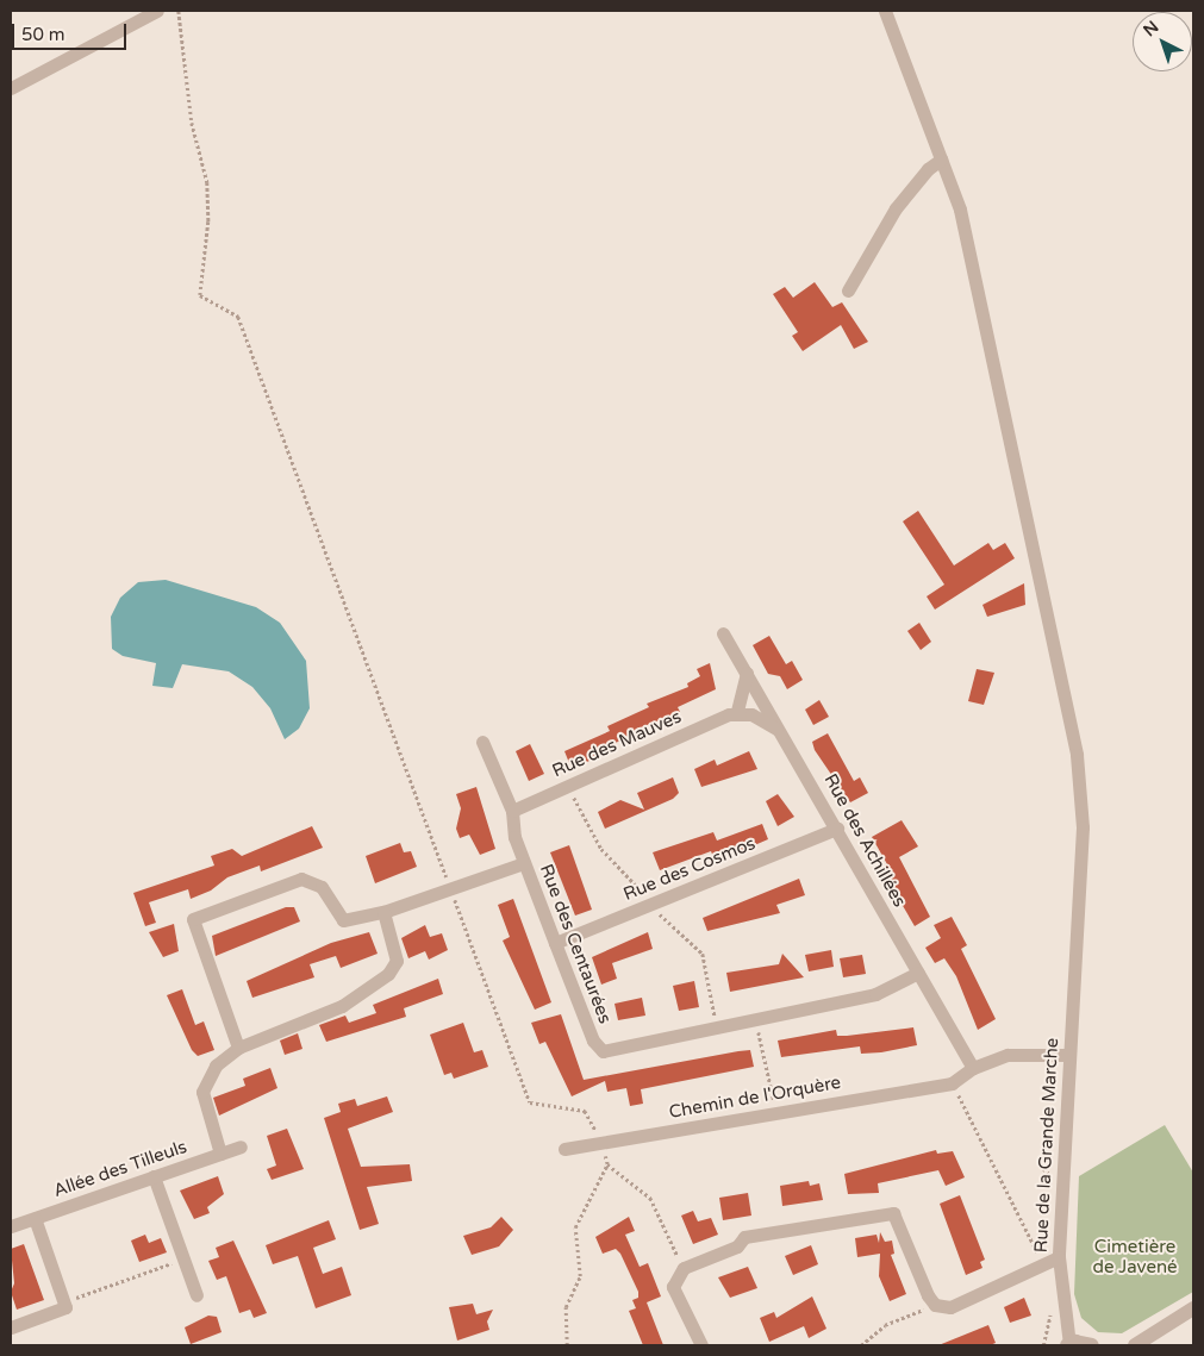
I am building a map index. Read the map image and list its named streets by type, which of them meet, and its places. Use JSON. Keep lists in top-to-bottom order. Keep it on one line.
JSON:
{"streets":{"street":["Rue des Mauves","Rue des Achillées","Rue des Cosmos","Rue des Centaurées","Chemin de l'Orquère","Rue de la Grande Marche","Allée des Tilleuls"]},"crossings":[["Rue des Mauves","Rue des Centaurées"],["Rue des Achillées","Rue des Cosmos"],["Rue des Achillées","Rue des Centaurées"],["Rue des Cosmos","Rue des Centaurées"]],"parks":["Cimetière de Javené"],"scale_bar":"50 m","north":"top left"}
